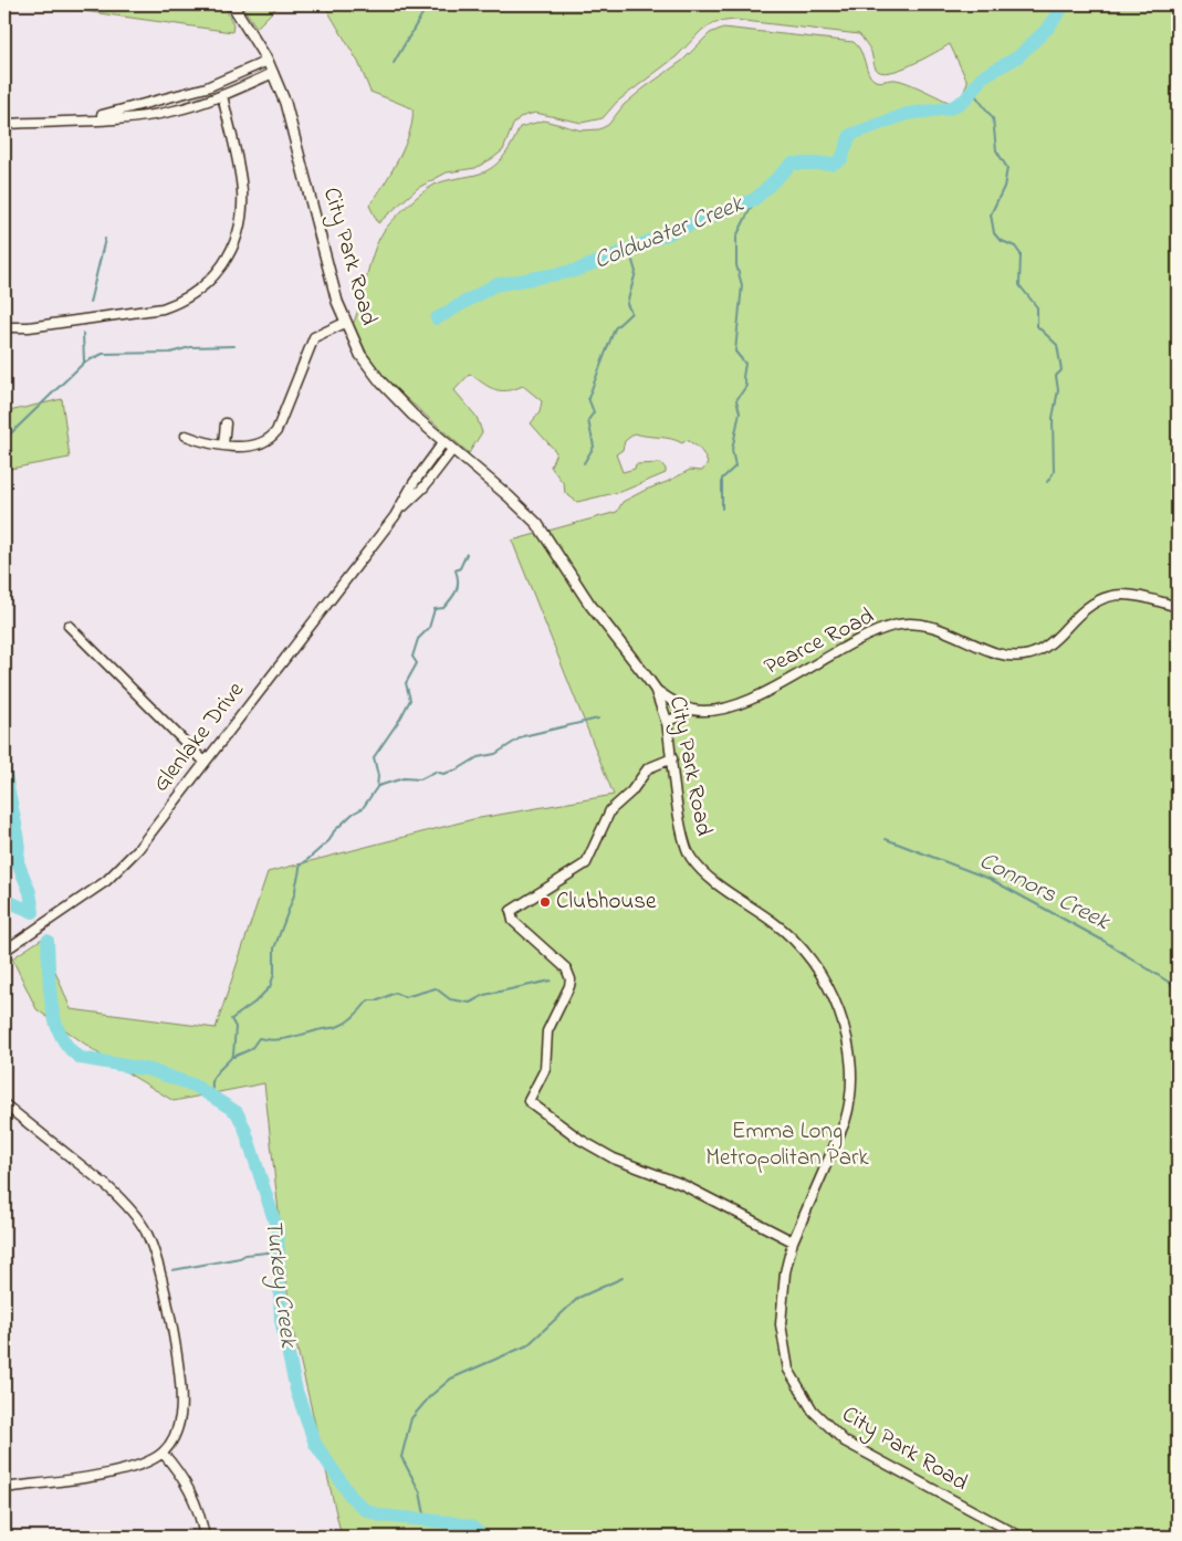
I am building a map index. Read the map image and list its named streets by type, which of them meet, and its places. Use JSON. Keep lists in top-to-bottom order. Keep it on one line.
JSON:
{"streets":{"street":["City Park Road","Pearce Road","Glenlake Drive"]},"crossings":[["City Park Road","Glenlake Drive"]],"water":["Coldwater Creek","Connors Creek","Turkey Creek"],"parks":["Emma Long Metropolitan Park"],"places":["Clubhouse"]}
